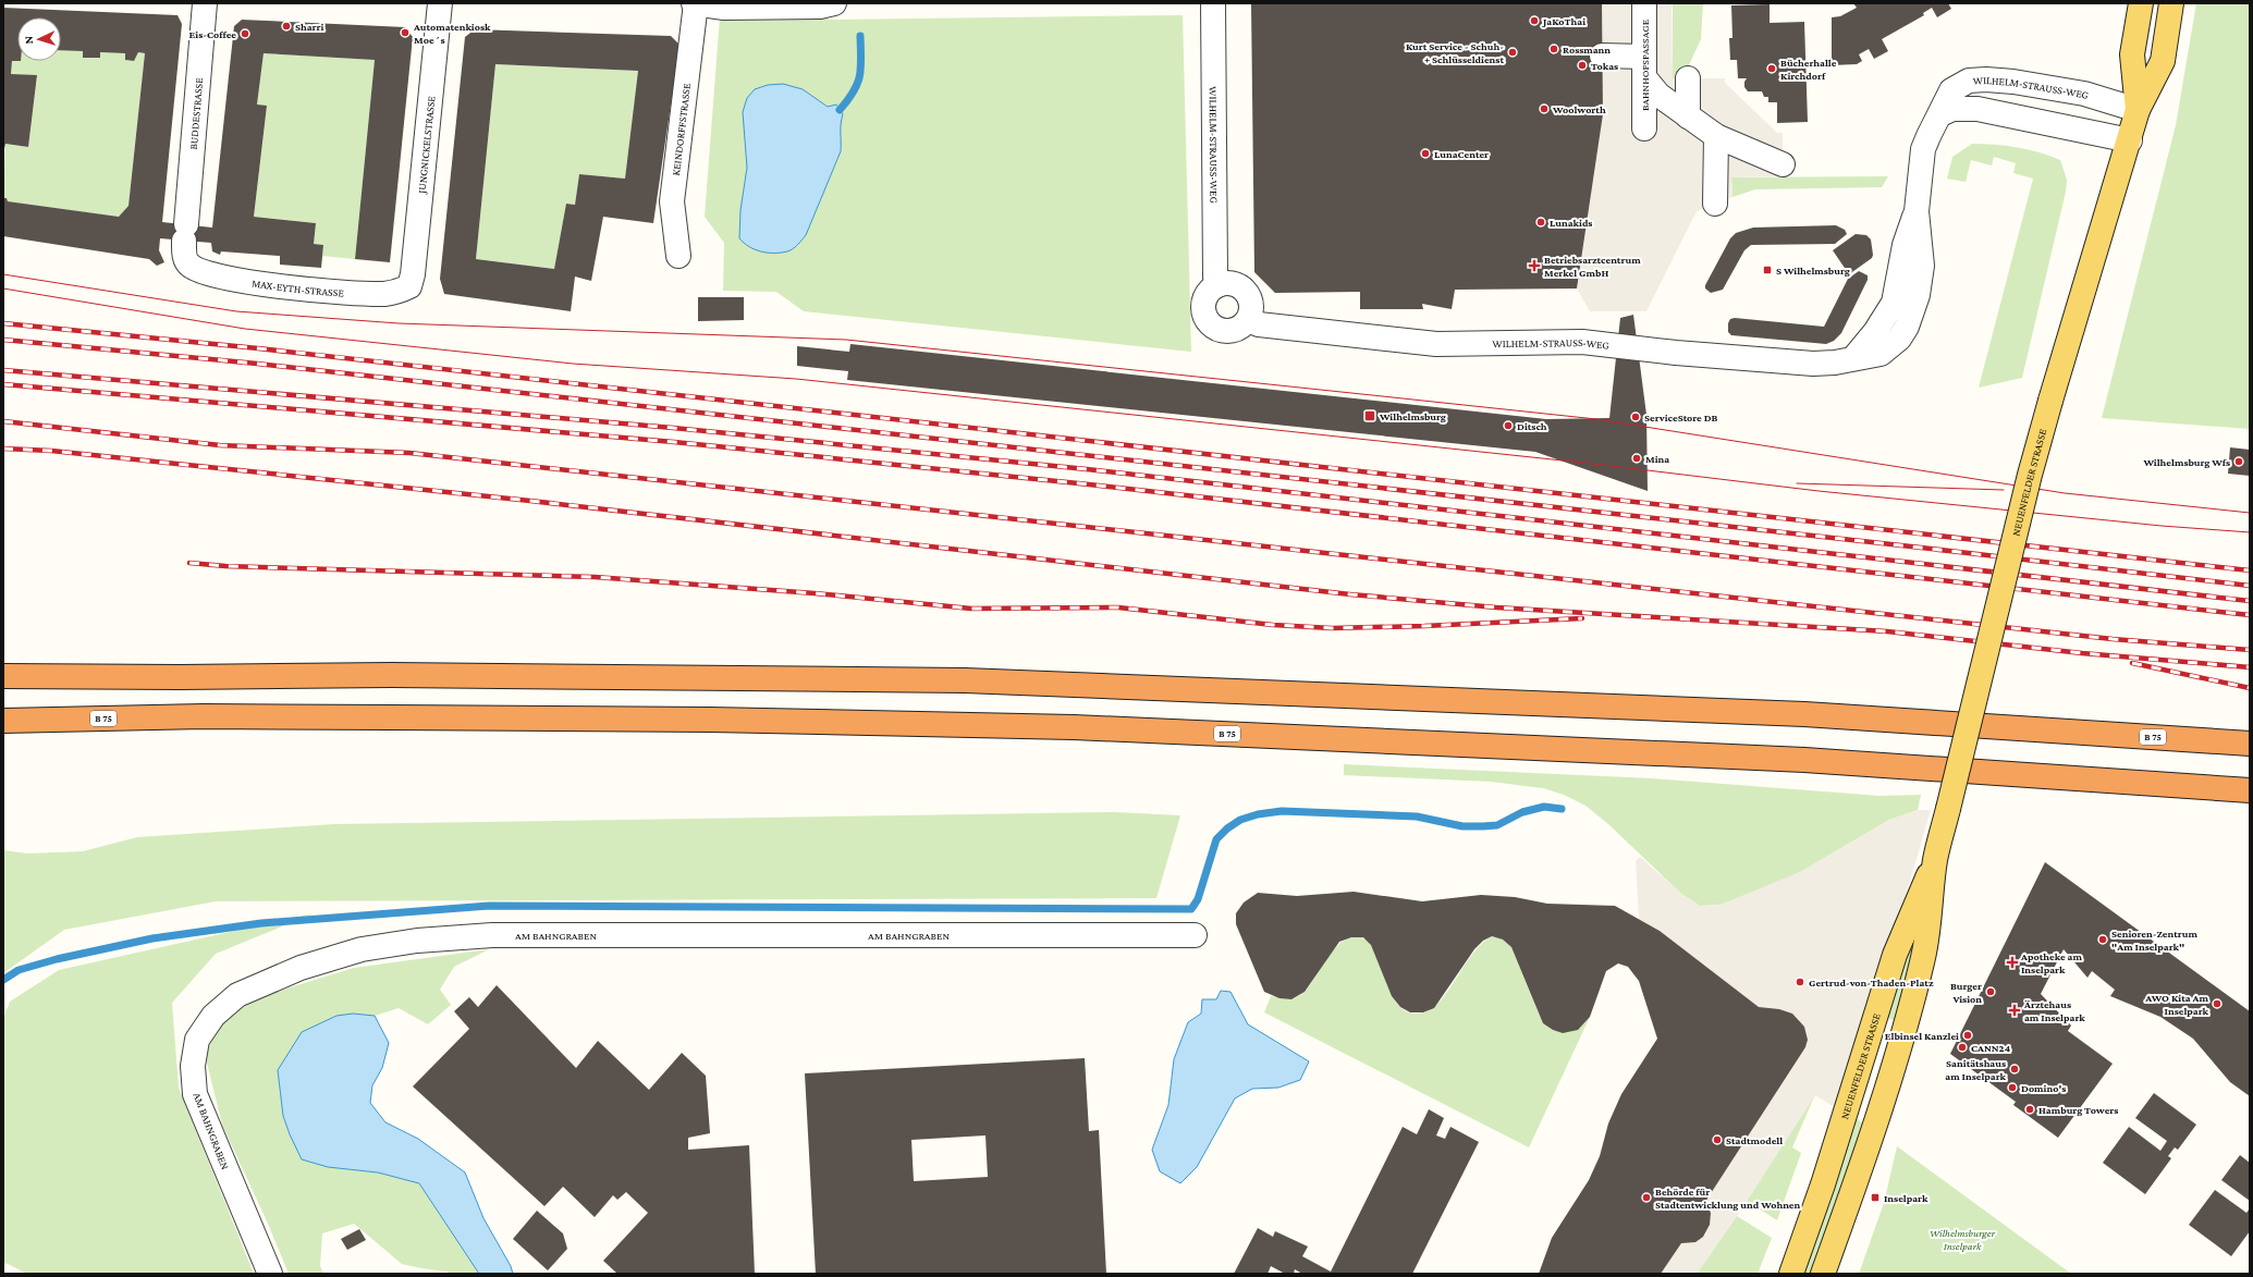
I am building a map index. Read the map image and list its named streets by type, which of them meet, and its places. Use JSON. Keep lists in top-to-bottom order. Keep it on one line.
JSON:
{"streets":{"highway":["B 75"],"main road":["NEUENFELDER STRASSE"],"street":["BAHNHOFSPASSAGE","WILHELM-STRAUSS-WEG","BUDDESTRASSE","KEINDORFFSTRASSE","JUNGNICKELSTRASSE","MAX-EYTH-STRASSE","AM BAHNGRABEN"]},"crossings":[["WILHELM-STRAUSS-WEG","NEUENFELDER STRASSE"],["BUDDESTRASSE","MAX-EYTH-STRASSE"],["JUNGNICKELSTRASSE","MAX-EYTH-STRASSE"]],"parks":["Wilhelmsburger Inselpark"],"places":{"other":["JaKoThai","Sharri","Automatenkiosk Moe´s","Eis-Coffee","Rossmann","Kurt Service - Schuh- + Schlüsseldienst","Tokas","Bücherhalle Kirchdorf","Woolworth","LunaCenter","Lunakids","ServiceStore DB","Ditsch","Mina","Wilhelmsburg Wfs","Senioren-Zentrum \"Am Inselpark\"","Gertrud-von-Thaden-Platz","Burger Vision","AWO Kita Am Inselpark","Elbinsel Kanzlei","CANN24","Sanitätshaus am Inselpark","Domino's","Hamburg Towers","Stadtmodell","Behörde für Stadtentwicklung und Wohnen"],"health":["Betriebsarztcentrum Merkel GmbH","Apotheke am Inselpark","Ärztehaus am Inselpark"],"transit":["S Wilhelmsburg","Wilhelmsburg","Inselpark"]},"north":"left"}
